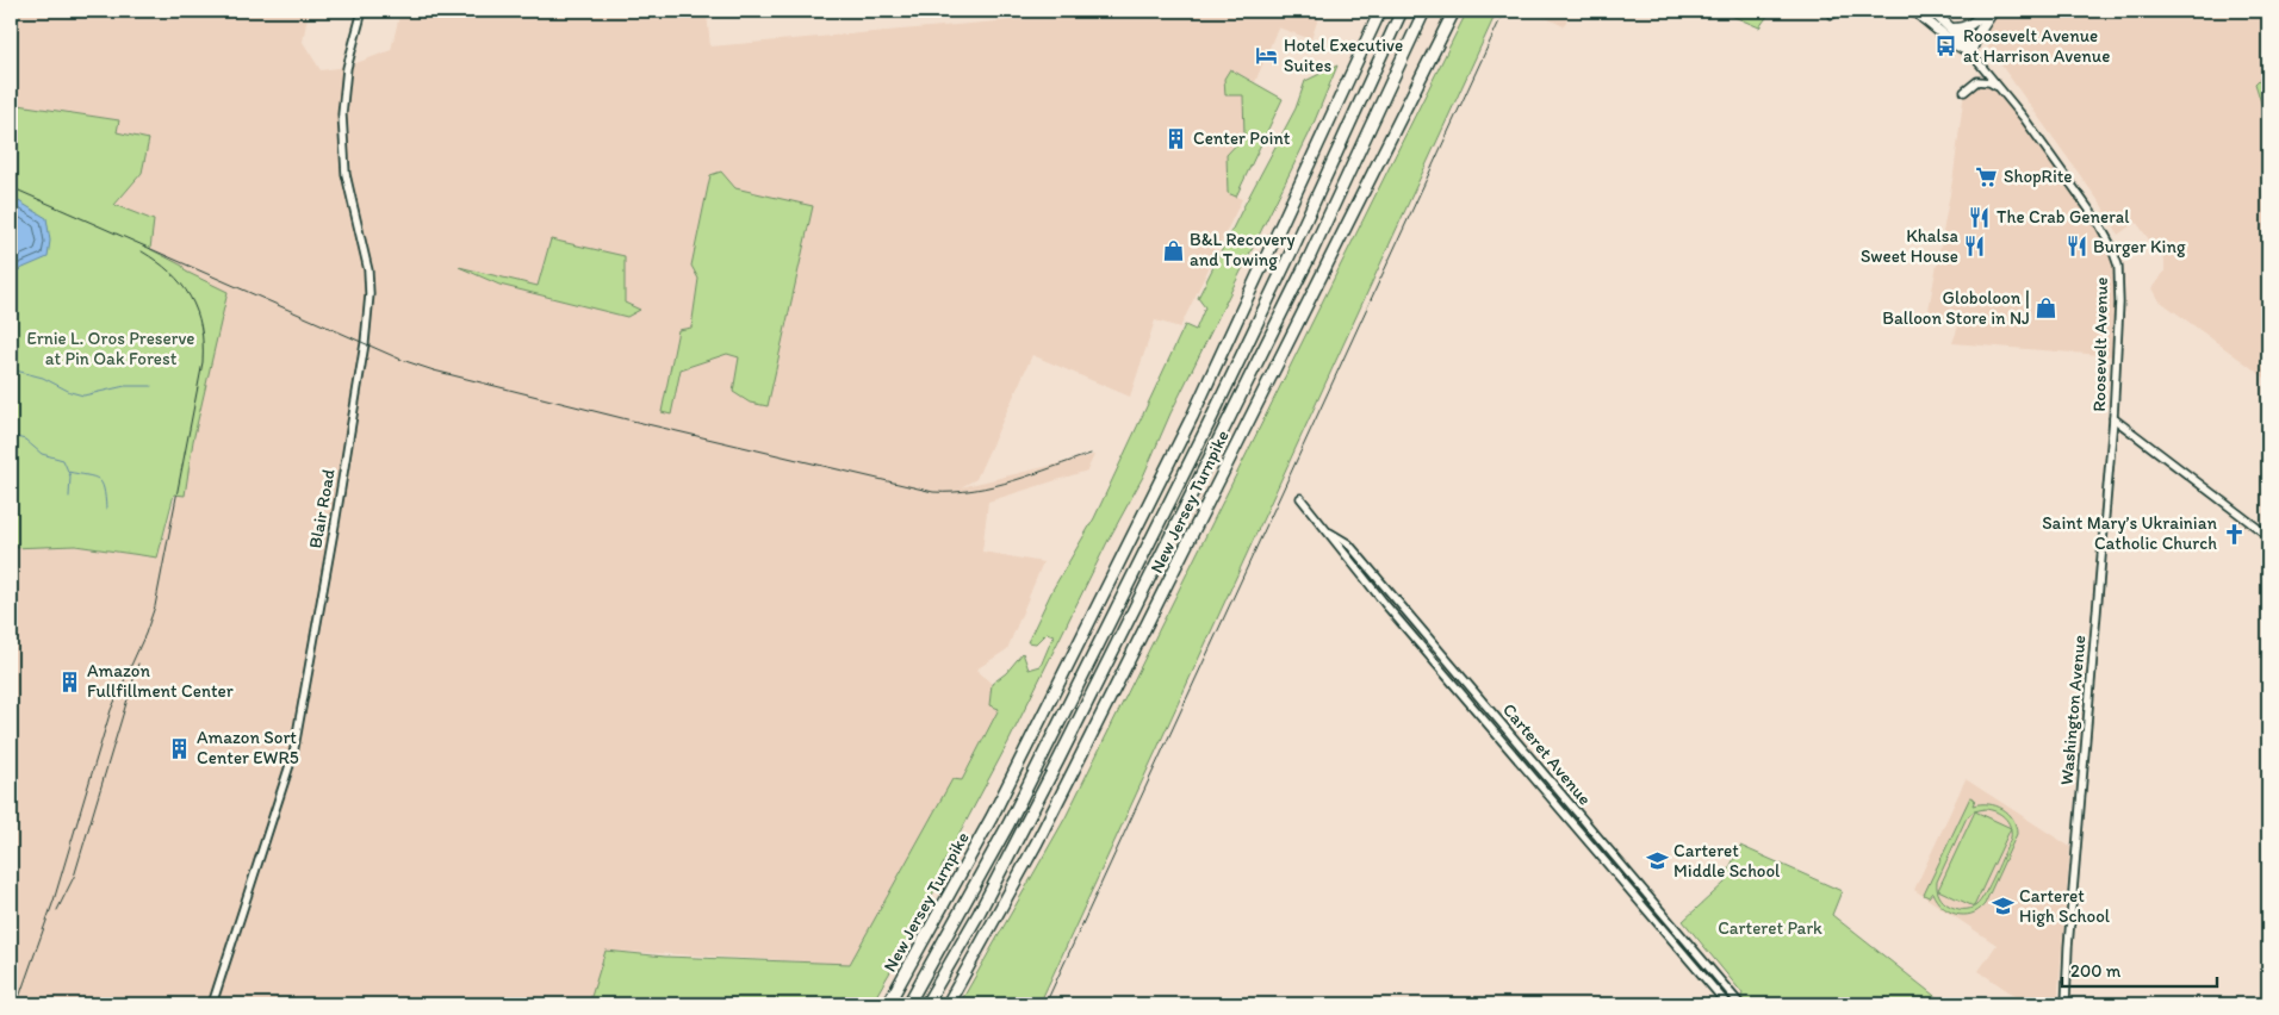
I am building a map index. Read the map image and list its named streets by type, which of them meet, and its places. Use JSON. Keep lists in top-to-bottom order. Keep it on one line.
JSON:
{"streets":{"highway":["New Jersey Turnpike"],"main road":["Roosevelt Avenue"],"street":["Blair Road","Washington Avenue","Carteret Avenue"]},"crossings":[["Roosevelt Avenue","Washington Avenue"]],"parks":["Ernie L. Oros Preserve at Pin Oak Forest","Carteret Park"],"places":{"bus stop":["Roosevelt Avenue at Harrison Avenue"],"hotel":["Hotel Executive Suites"],"building":["Center Point","Amazon Fullfillment Center","Amazon Sort Center EWR5"],"supermarket":["ShopRite"],"restaurant":["The Crab General","Khalsa Sweet House","Burger King"],"shop":["B&L Recovery and Towing","Globoloon | Balloon Store in NJ"],"church":["Saint Mary’s Ukrainian Catholic Church"],"school or university":["Carteret Middle School","Carteret High School"]},"scale_bar":"200 m"}
